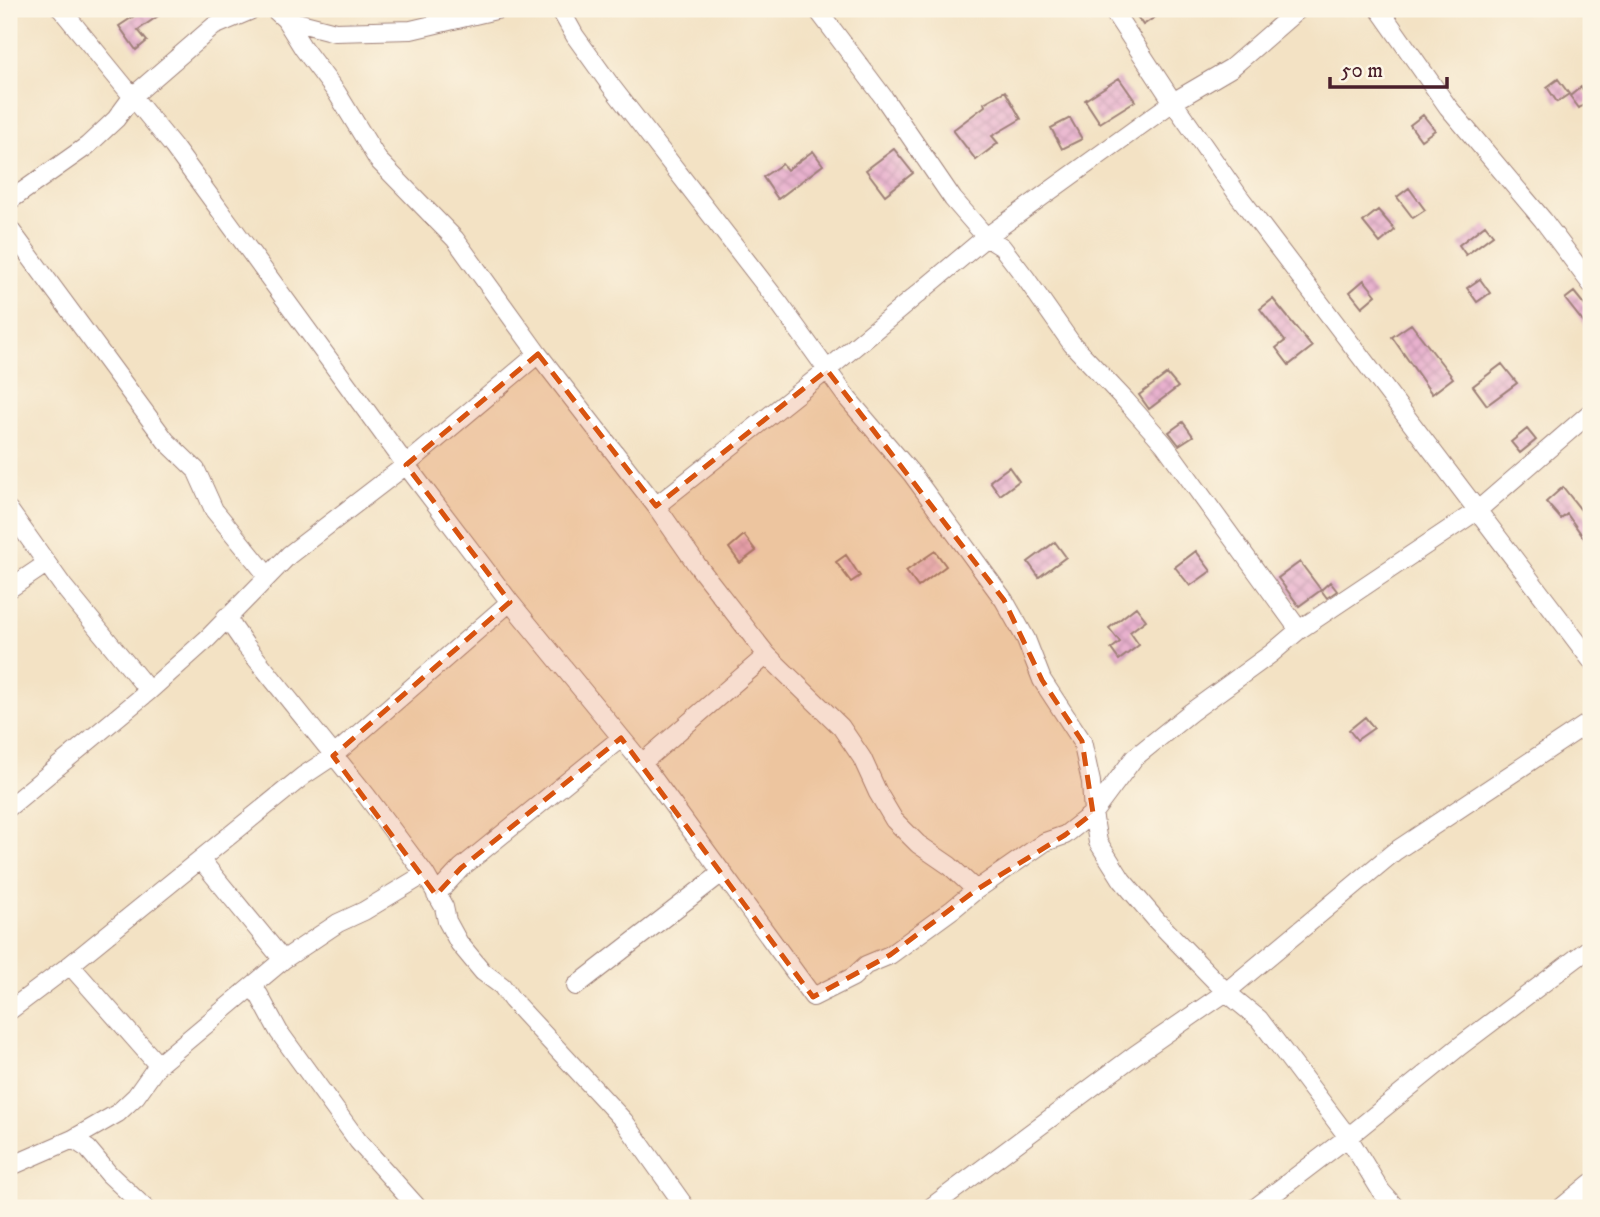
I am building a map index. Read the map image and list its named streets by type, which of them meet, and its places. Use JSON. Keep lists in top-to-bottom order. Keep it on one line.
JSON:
{"scale_bar":"50 m"}
